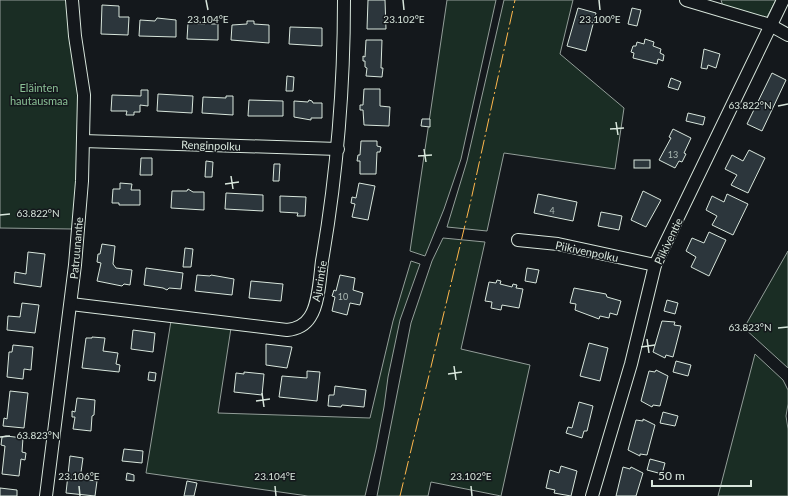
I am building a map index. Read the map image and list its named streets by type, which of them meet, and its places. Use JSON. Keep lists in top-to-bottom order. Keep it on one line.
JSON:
{"streets":{"street":["Renginpolku","Piikiventie","Patruunantie","Piikivenpolku","Ajurintie"]},"crossings":[["Renginpolku","Patruunantie"],["Renginpolku","Ajurintie"],["Piikiventie","Piikivenpolku"],["Patruunantie","Ajurintie"]],"parks":["Eläinten hautausmaa"],"house_numbers":["13","4","10"],"scale_bar":"50 m","coordinates":["23.104°E","23.102°E","23.100°E","63.822°N","63.823°N","23.106°E"]}
